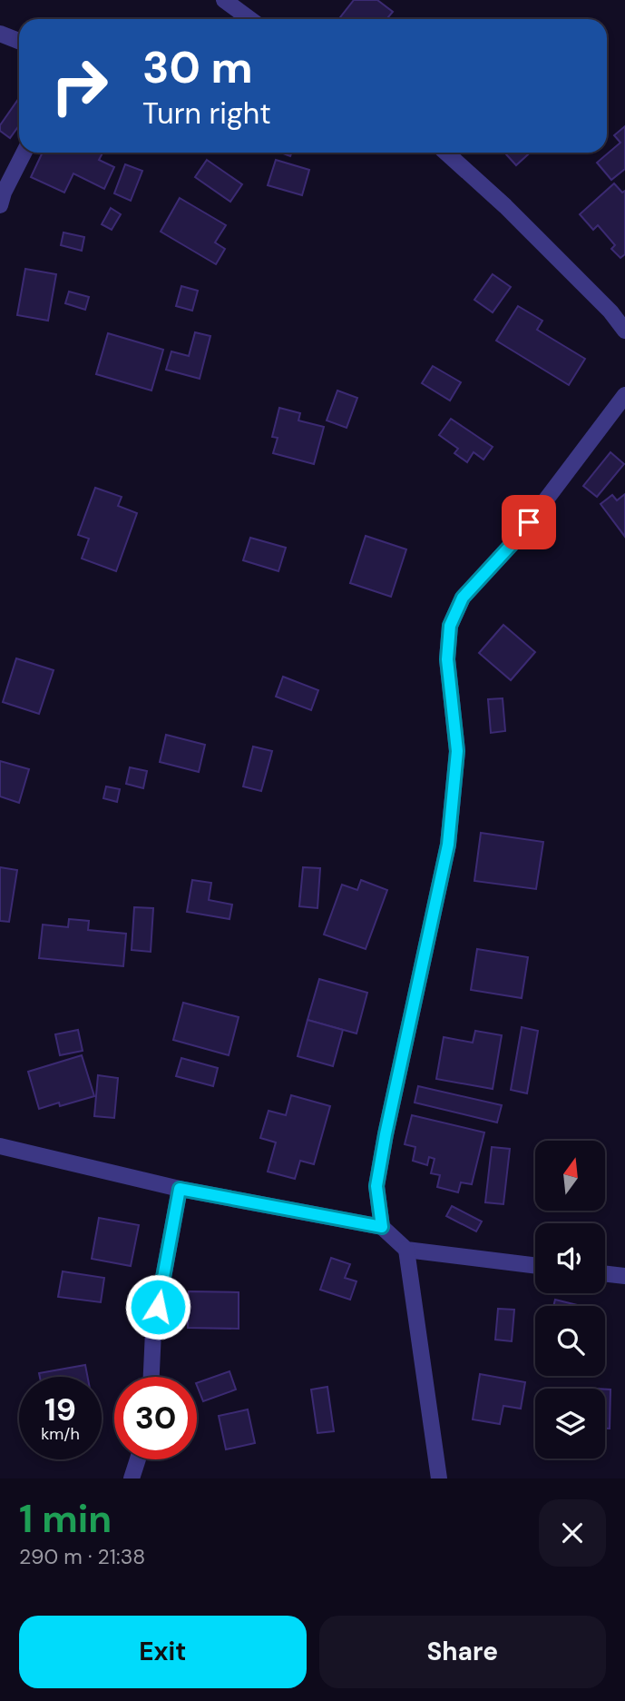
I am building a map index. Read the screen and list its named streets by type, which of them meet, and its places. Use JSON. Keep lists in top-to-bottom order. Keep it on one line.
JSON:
{"north":"top","page":{"turn":["30 m","Turn right"],"speed":"19 km/h","limit":"30","heading":["1 min","290 m · 21:38"],"buttons":["Exit","Share"]}}
